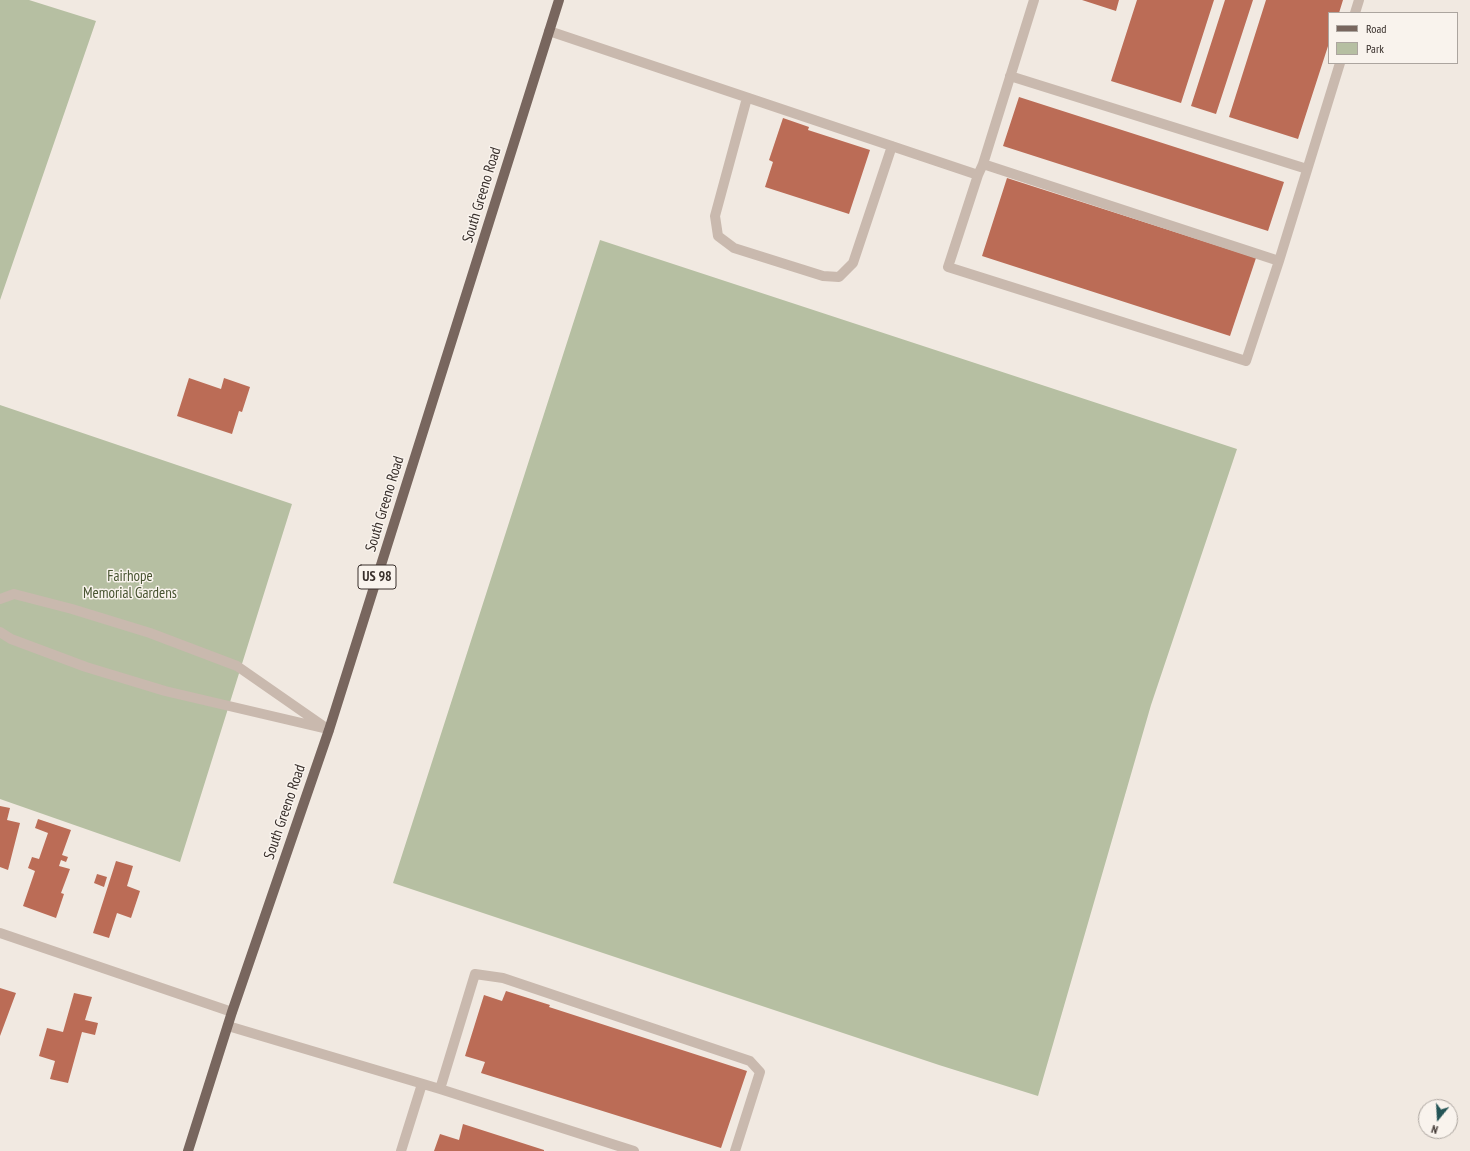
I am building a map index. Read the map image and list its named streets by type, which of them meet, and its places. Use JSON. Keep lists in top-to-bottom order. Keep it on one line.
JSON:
{"streets":{"main road":["South Greeno Road","US 98"]},"parks":["Fairhope Memorial Gardens"],"legend":["Road","Park"],"north":"bottom"}
